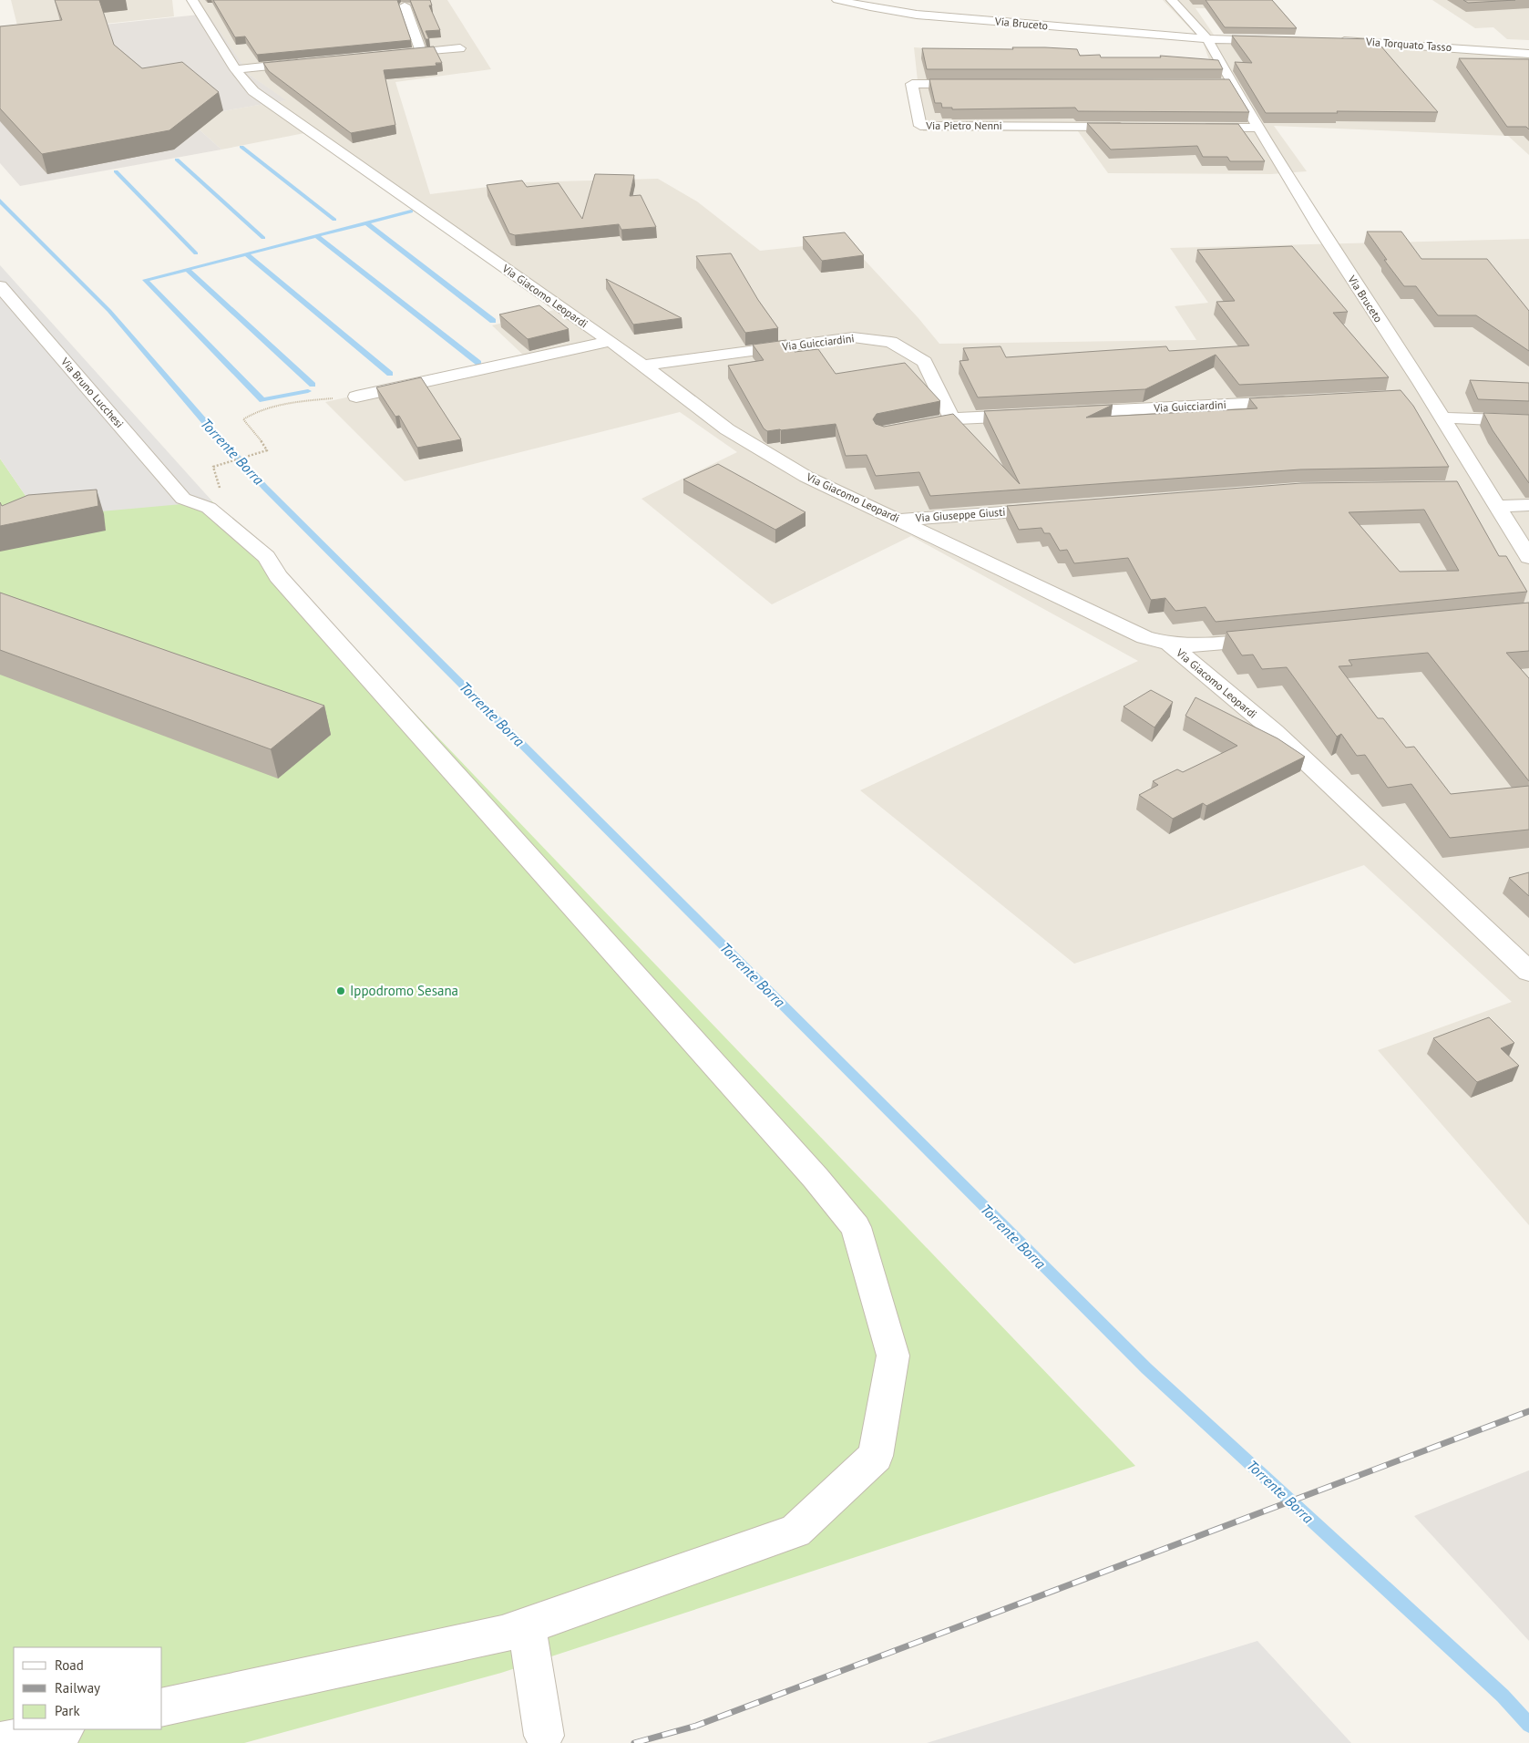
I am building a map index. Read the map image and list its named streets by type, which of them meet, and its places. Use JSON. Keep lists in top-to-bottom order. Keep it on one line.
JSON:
{"streets":{"street":["Via Bruceto","Via Torquato Tasso","Via Pietro Nenni","Via Giacomo Leopardi","Via Guicciardini","Via Bruno Lucchesi","Via Giuseppe Giusti"]},"crossings":[["Via Giacomo Leopardi","Via Guicciardini"],["Via Giacomo Leopardi","Via Giuseppe Giusti"]],"water":["Torrente Borra"],"places":["Ippodromo Sesana"],"legend":["Road","Railway","Park"]}
